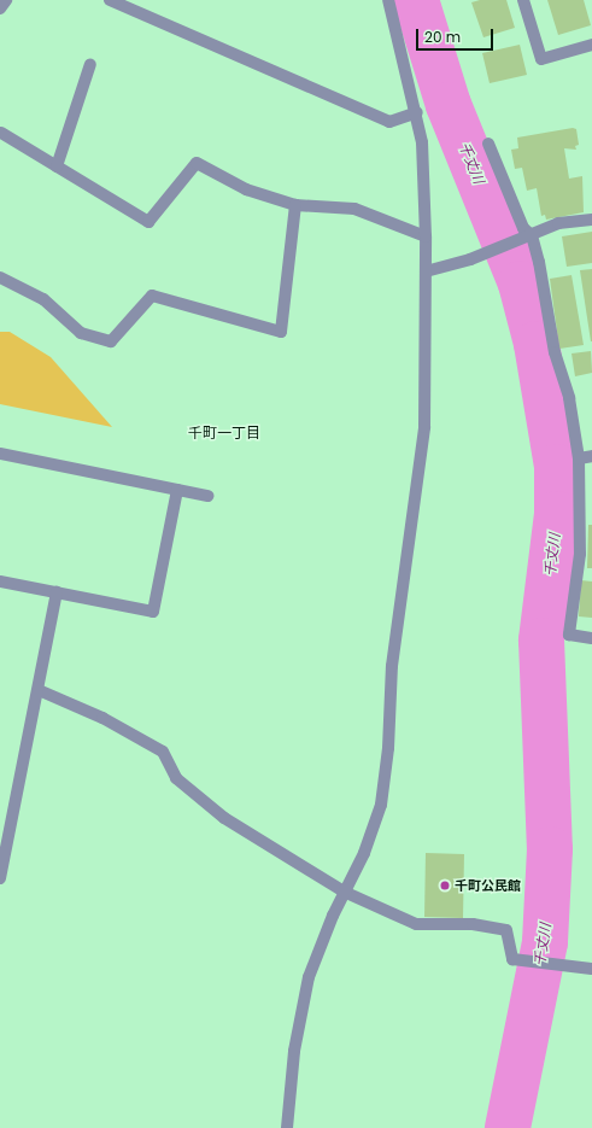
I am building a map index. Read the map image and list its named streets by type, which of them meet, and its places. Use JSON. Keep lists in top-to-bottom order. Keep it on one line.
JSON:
{"districts":["千町一丁目"],"water":["千丈川"],"places":["千町公民館"],"scale_bar":"20 m"}
